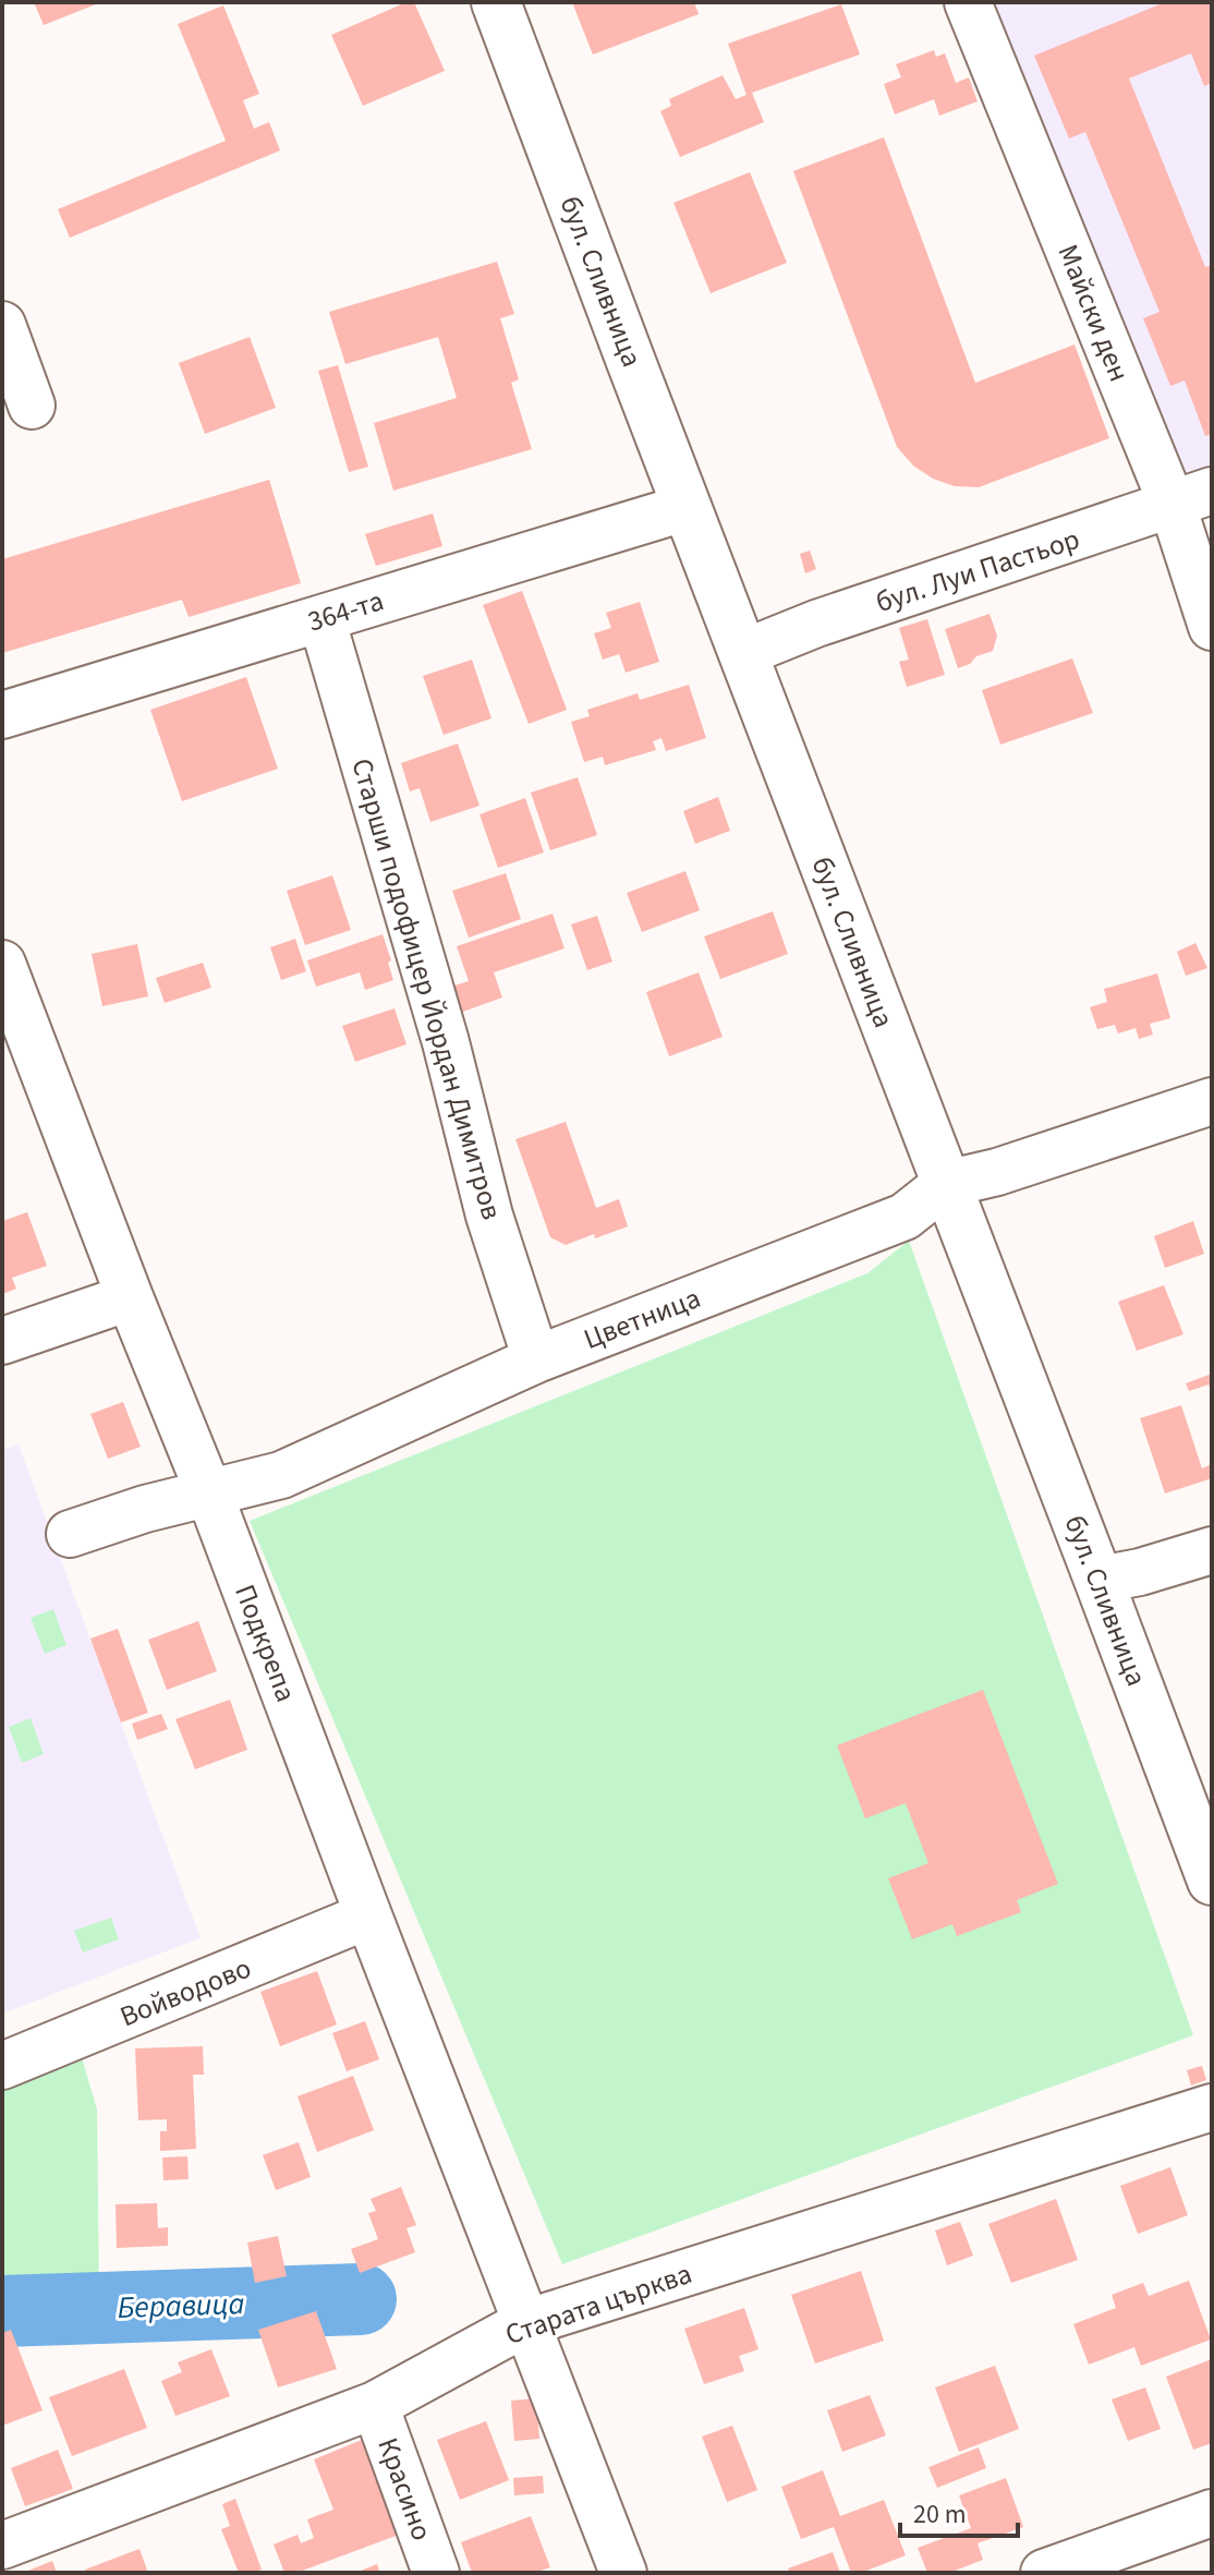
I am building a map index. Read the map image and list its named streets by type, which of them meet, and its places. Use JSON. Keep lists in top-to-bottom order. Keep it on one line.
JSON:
{"streets":{"main road":["бул. Сливница"],"street":["Майски ден","бул. Луи Пастьор","364-та","Старши подофицер Йордан Димитров","Цветница","Подкрепа","Войводово","Старата църква","Красино"]},"crossings":[["бул. Сливница","бул. Луи Пастьор"],["бул. Сливница","364-та"],["бул. Сливница","Цветница"],["Майски ден","бул. Луи Пастьор"],["364-та","Старши подофицер Йордан Димитров"],["Старши подофицер Йордан Димитров","Цветница"],["Цветница","Подкрепа"],["Подкрепа","Войводово"],["Подкрепа","Старата църква"],["Старата църква","Красино"]],"water":["Беравица"],"scale_bar":"20 m"}
